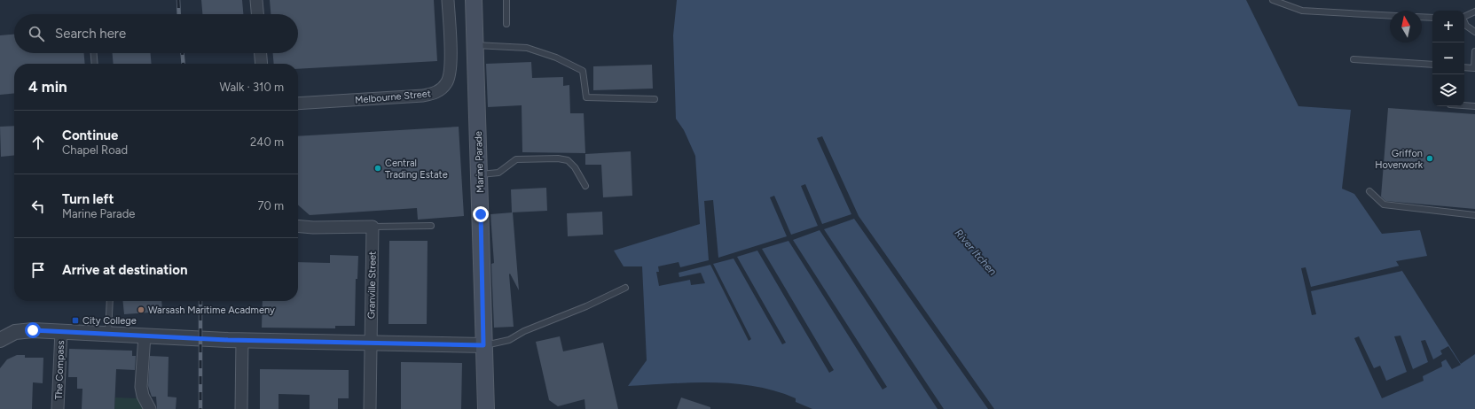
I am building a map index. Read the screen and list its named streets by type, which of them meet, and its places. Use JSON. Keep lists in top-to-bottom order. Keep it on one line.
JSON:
{"streets":{"main road":["Marine Parade"],"street":["Melbourne Street","Granville Street","The Compass"]},"water":["River Itchen"],"places":{"other":["Griffon Hoverwork","Central Trading Estate","Warsash Maritime Acadmeny"],"transit":["City College"]},"north":"top","page":{"map_buttons":["+","−"],"search":"Search here","heading":["4 min","Walk · 310 m"],"list":[["Continue","Chapel Road","240 m"],["Turn left","Marine Parade","70 m"],"Arrive at destination"]}}
